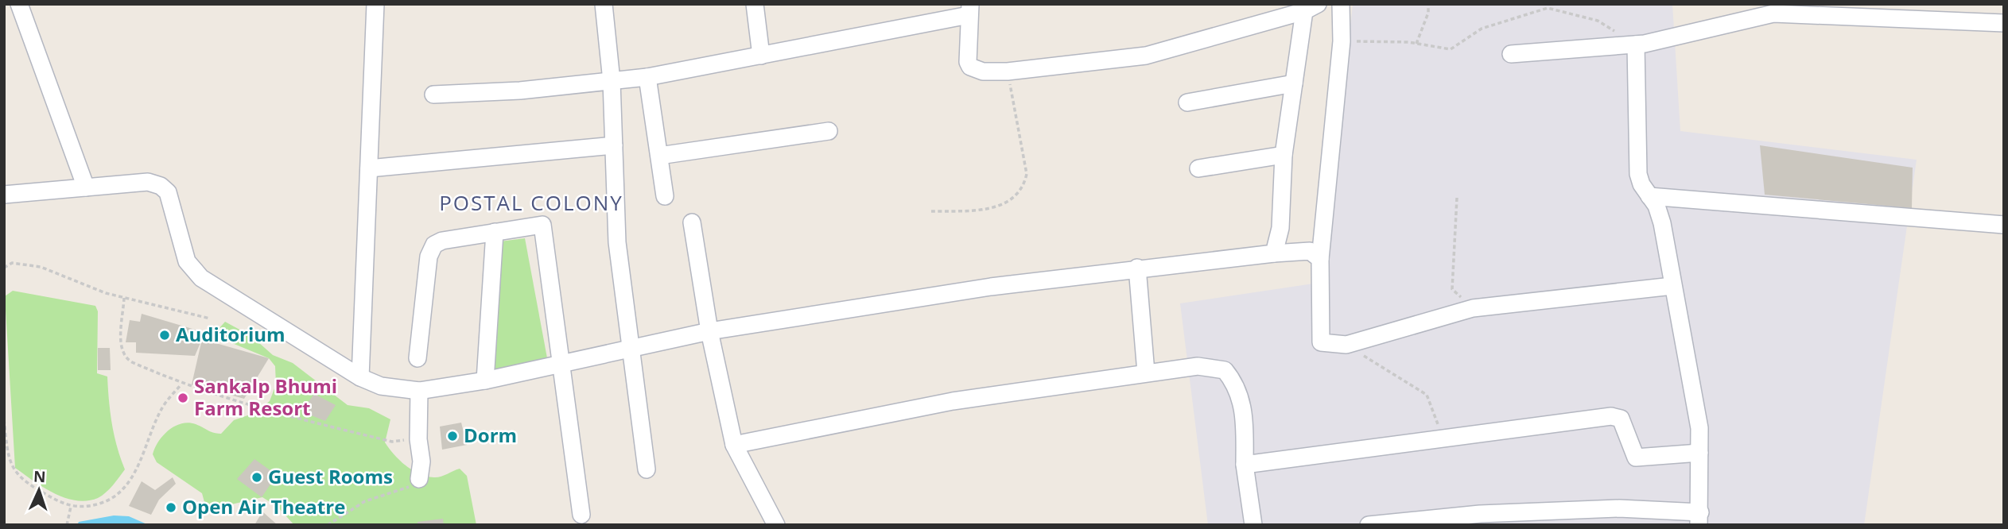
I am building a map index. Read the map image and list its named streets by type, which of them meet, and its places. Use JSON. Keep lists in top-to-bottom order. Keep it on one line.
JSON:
{"districts":["POSTAL COLONY"],"places":["Auditorium","Sankalp Bhumi Farm Resort","Dorm","Guest Rooms","Open Air Theatre"],"north":"top"}
